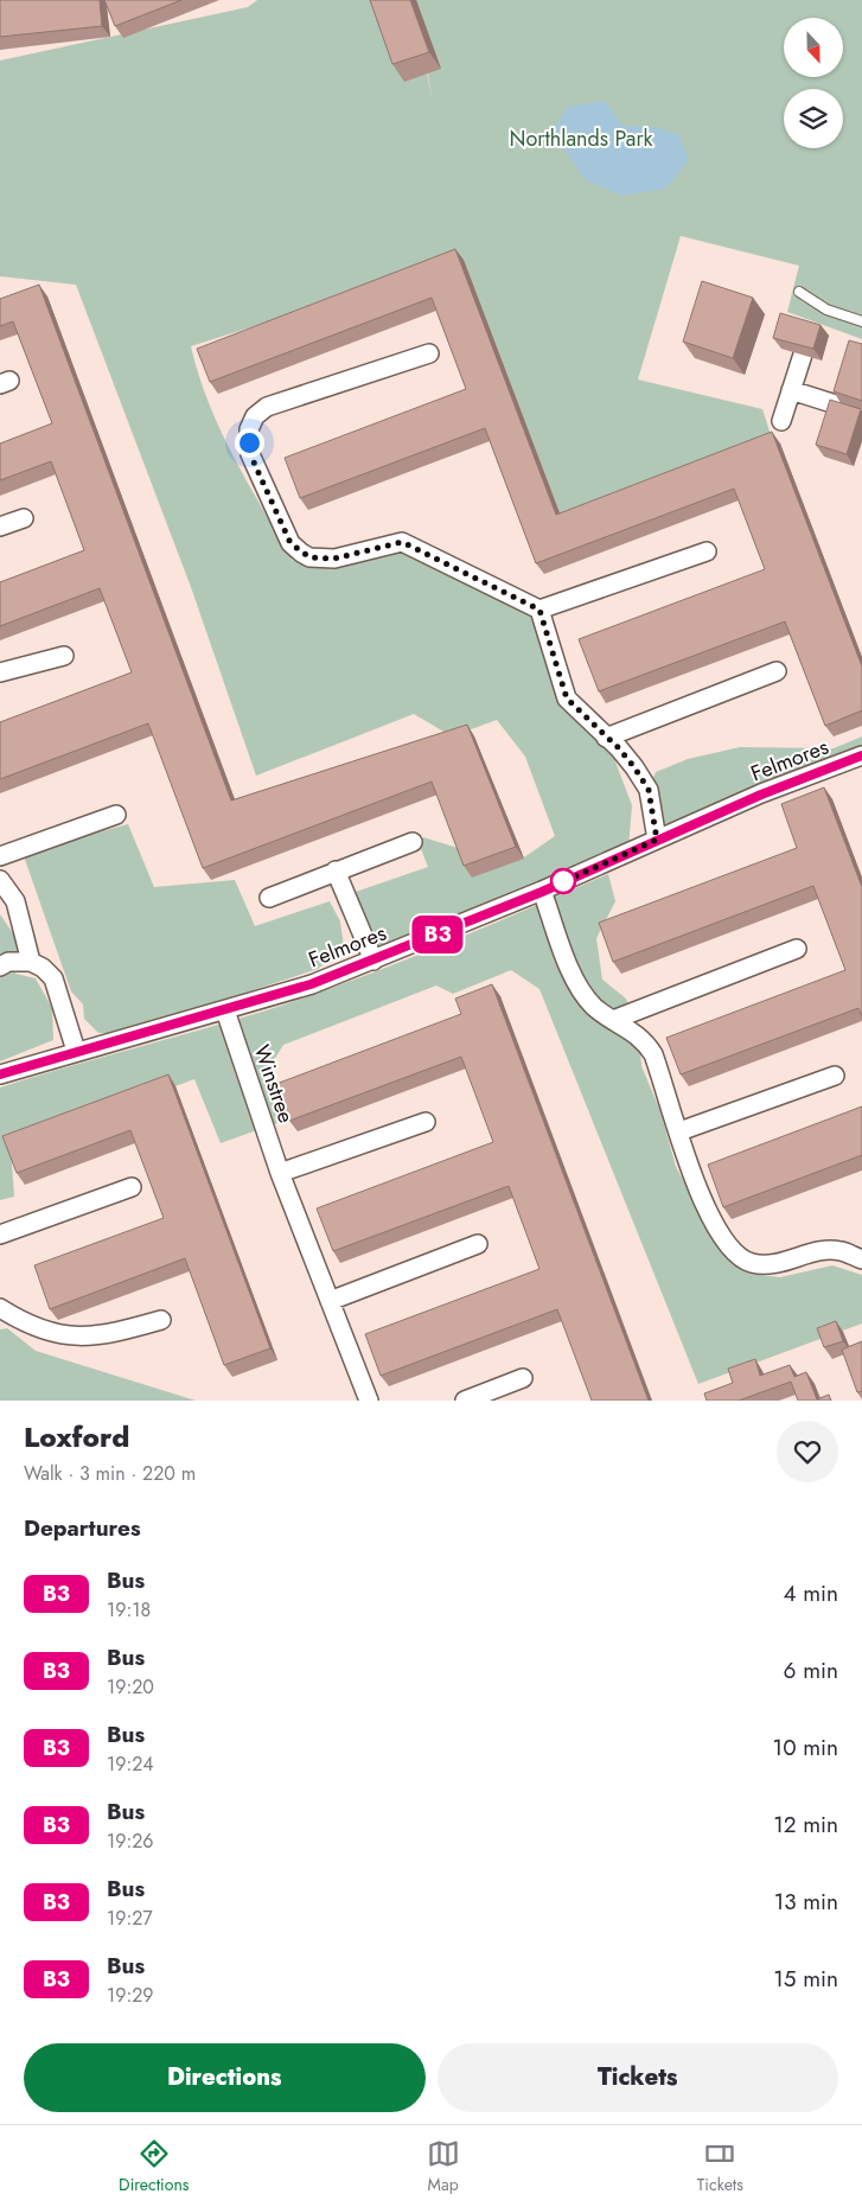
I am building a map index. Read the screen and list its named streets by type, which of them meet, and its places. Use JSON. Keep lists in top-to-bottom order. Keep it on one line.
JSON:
{"streets":{"street":["Felmores","Winstree"]},"crossings":[["Felmores","Winstree"]],"parks":["Northlands Park"],"lines":["bus line B3"],"north":"bottom","page":{"on_map":"B3","heading":[["Loxford","Walk · 3 min · 220 m"],"Departures"],"list":[{"mark":"B3","name":"Bus","note":"19:18","value":"4 min"},{"mark":"B3","name":"Bus","note":"19:20","value":"6 min"},{"mark":"B3","name":"Bus","note":"19:24","value":"10 min"},{"mark":"B3","name":"Bus","note":"19:26","value":"12 min"},{"mark":"B3","name":"Bus","note":"19:27","value":"13 min"},{"mark":"B3","name":"Bus","note":"19:29","value":"15 min"}],"buttons":["Directions","Tickets"],"tabs":["Directions","Map","Tickets"]}}
